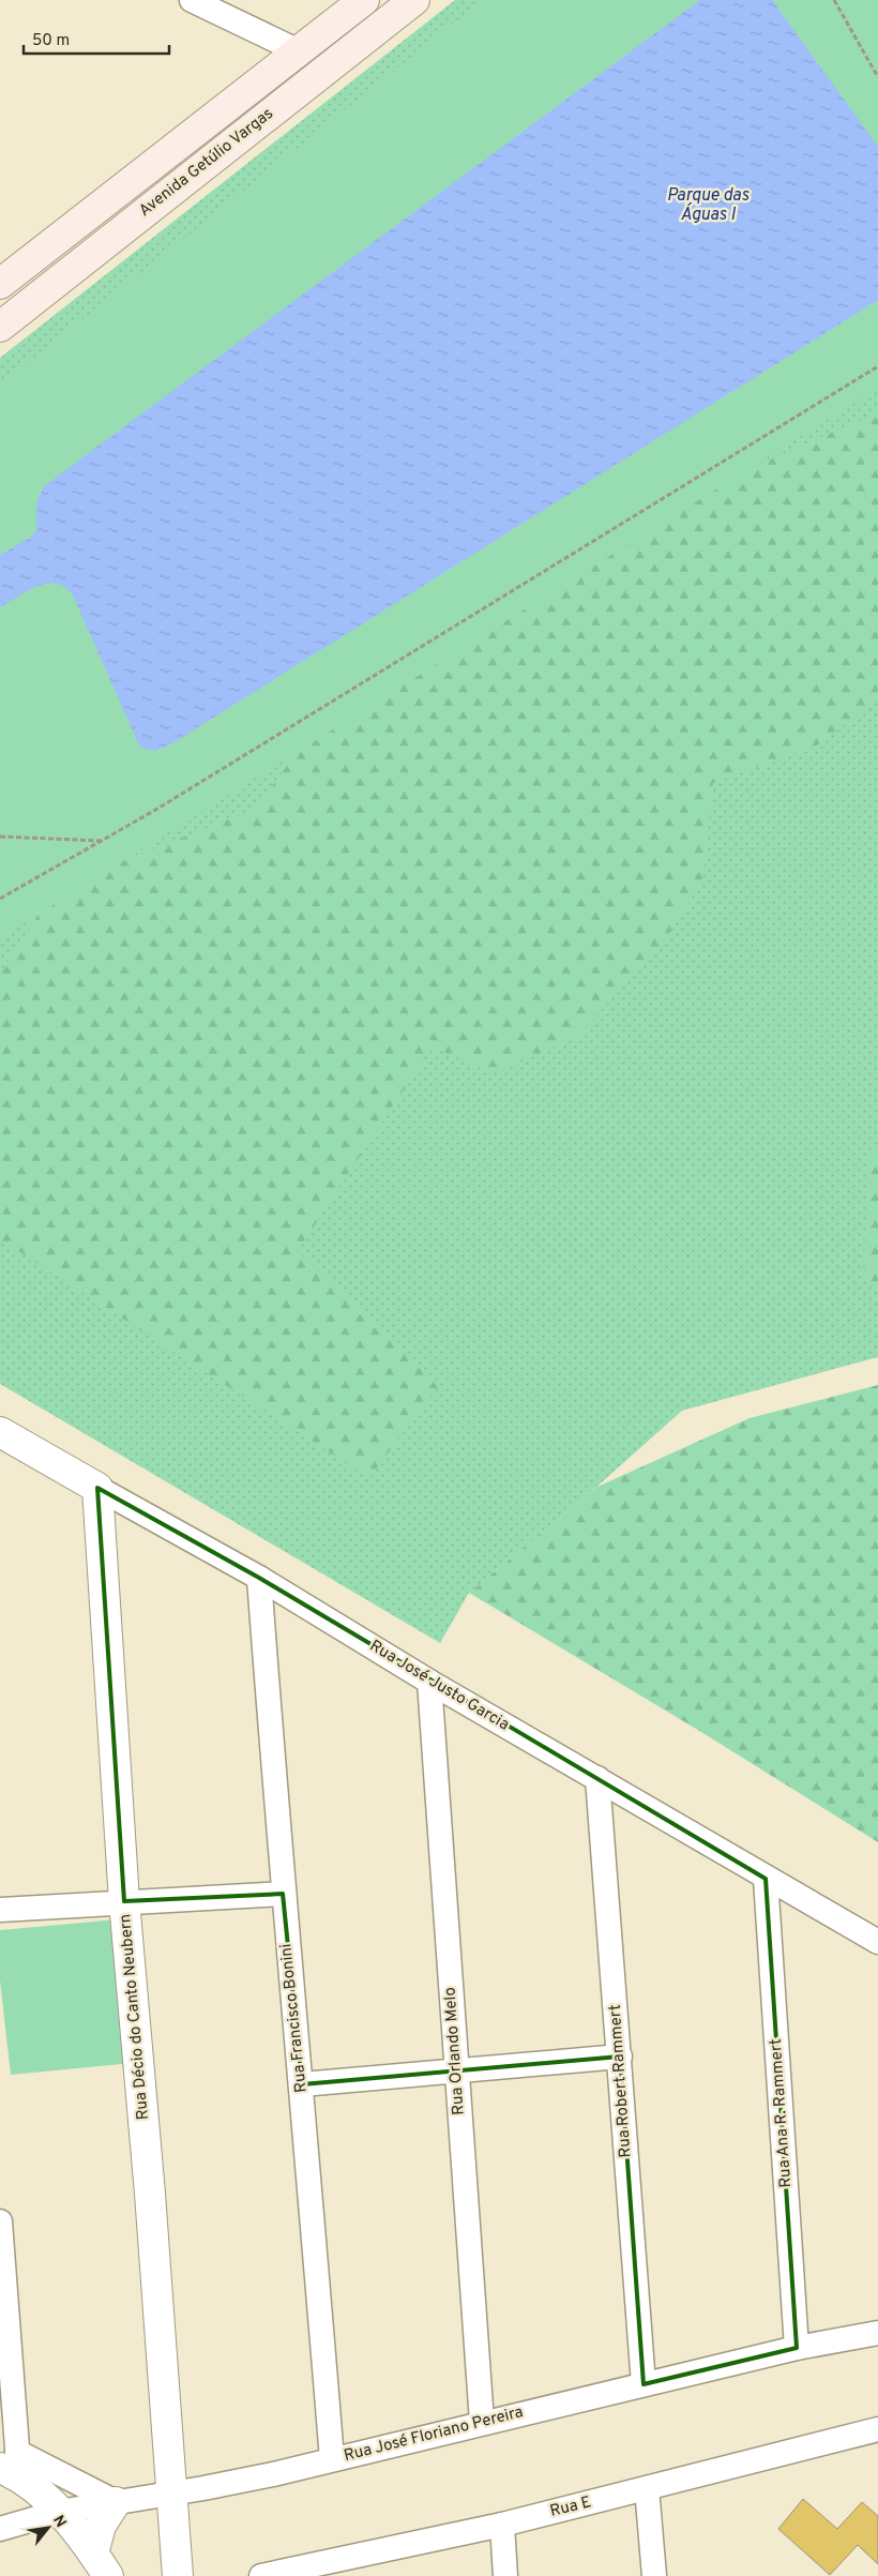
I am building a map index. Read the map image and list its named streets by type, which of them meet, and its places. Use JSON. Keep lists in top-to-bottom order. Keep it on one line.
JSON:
{"streets":{"main road":["Avenida Getúlio Vargas"],"street":["Rua José Justo Garcia","Rua Décio do Canto Neubern","Rua Francisco Bonini","Rua Orlando Melo","Rua Robert Rammert","Rua Ana R. Rammert","Rua José Floriano Pereira","Rua E"]},"crossings":[["Rua José Justo Garcia","Rua Décio do Canto Neubern"],["Rua José Justo Garcia","Rua Francisco Bonini"],["Rua José Justo Garcia","Rua Orlando Melo"],["Rua José Justo Garcia","Rua Robert Rammert"],["Rua José Justo Garcia","Rua Ana R. Rammert"],["Rua Décio do Canto Neubern","Rua José Floriano Pereira"],["Rua Francisco Bonini","Rua José Floriano Pereira"],["Rua Orlando Melo","Rua José Floriano Pereira"],["Rua Robert Rammert","Rua José Floriano Pereira"],["Rua Ana R. Rammert","Rua José Floriano Pereira"]],"water":["Parque das Águas I"],"scale_bar":"50 m","north":"top right"}
